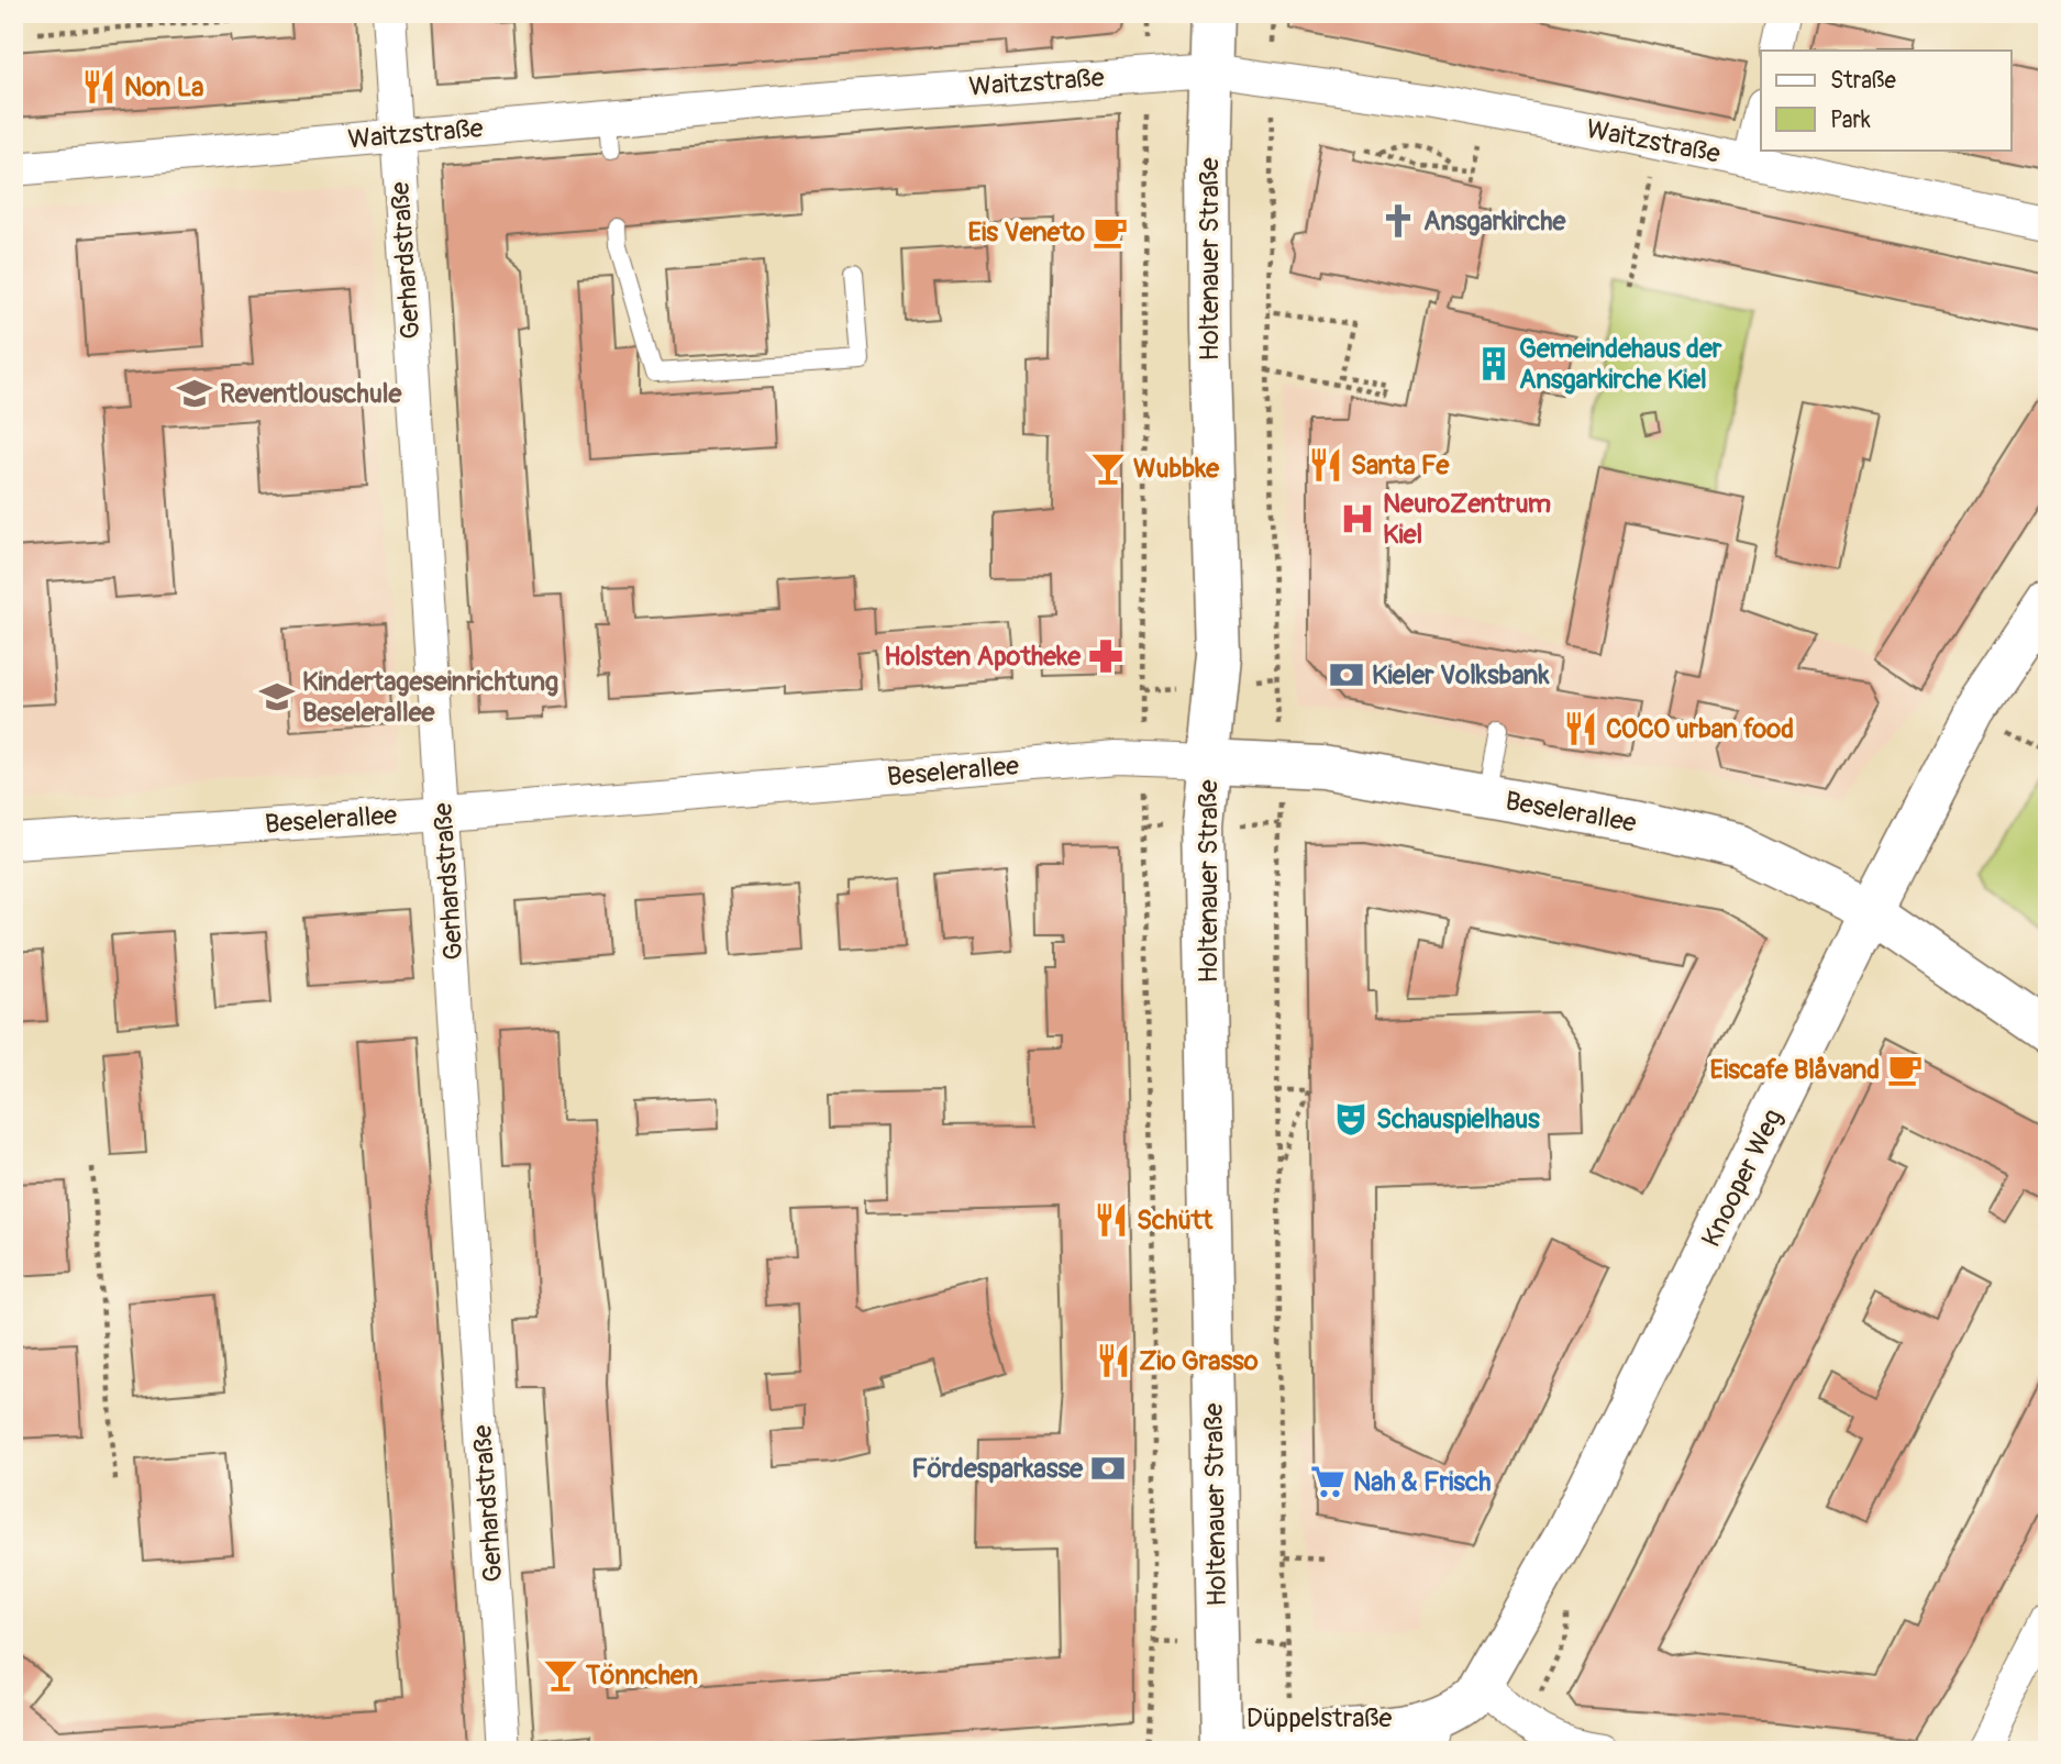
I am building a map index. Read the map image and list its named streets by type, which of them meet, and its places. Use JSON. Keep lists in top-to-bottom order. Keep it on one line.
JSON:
{"streets":{"main road":["Holtenauer Straße","Beselerallee","Knooper Weg","Düppelstraße"],"street":["Waitzstraße","Gerhardstraße"]},"crossings":[["Waitzstraße","Holtenauer Straße"],["Waitzstraße","Gerhardstraße"],["Holtenauer Straße","Beselerallee"],["Holtenauer Straße","Düppelstraße"],["Gerhardstraße","Beselerallee"],["Beselerallee","Knooper Weg"],["Knooper Weg","Düppelstraße"]],"places":{"restaurant":["Non La","Santa Fe","COCO urban food","Schütt","Zio Grasso"],"church":["Ansgarkirche"],"cafe":["Eis Veneto","Eiscafe Blåvand"],"building":["Gemeindehaus der Ansgarkirche Kiel"],"school or university":["Reventlouschule","Kindertageseinrichtung Beselerallee"],"bar":["Wubbke","Tönnchen"],"hospital":["NeuroZentrum Kiel"],"pharmacy":["Holsten Apotheke"],"bank":["Kieler Volksbank","Fördesparkasse"],"theatre":["Schauspielhaus"],"supermarket":["Nah & Frisch"]},"legend":["Straße","Park"]}
